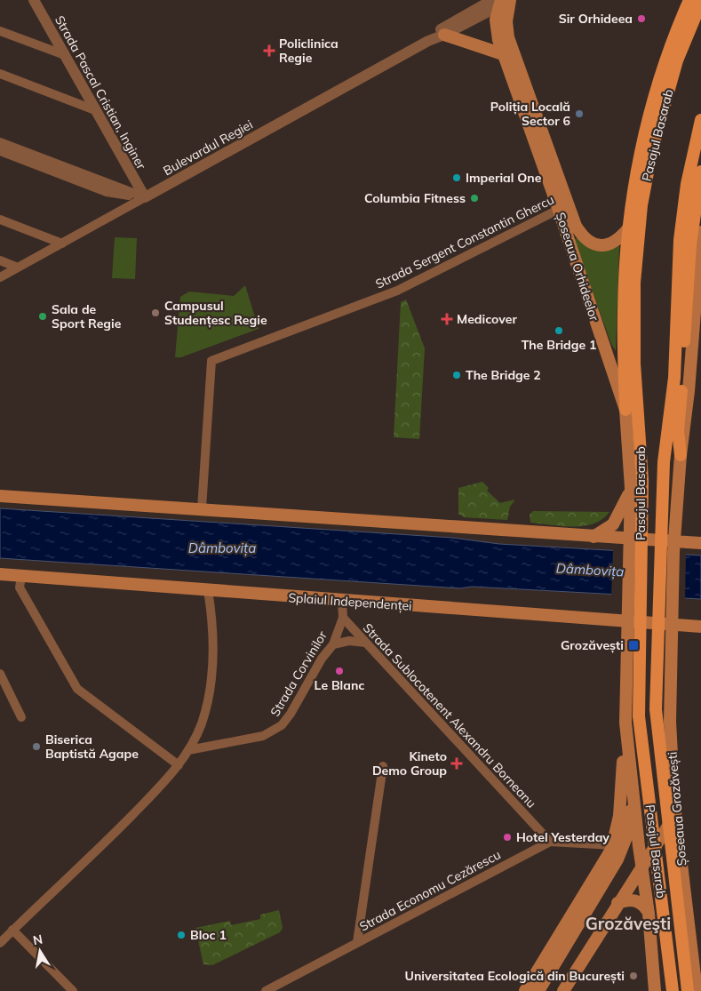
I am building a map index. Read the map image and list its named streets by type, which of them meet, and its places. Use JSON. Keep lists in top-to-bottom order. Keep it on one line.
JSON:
{"streets":{"main road":["Pasajul Basarab","Șoseaua Orhideelor","Splaiul Independenței","Șoseaua Grozăvești"],"street":["Strada Pascal Cristian, Inginer","Bulevardul Regiei","Strada Sergent Constantin Ghercu","Strada Corvinilor","Strada Sublocotenent Alexandru Borneanu","Strada Economu Cezărescu"]},"crossings":[["Strada Pascal Cristian, Inginer","Bulevardul Regiei"],["Bulevardul Regiei","Șoseaua Orhideelor"],["Strada Sergent Constantin Ghercu","Șoseaua Orhideelor"],["Șoseaua Orhideelor","Splaiul Independenței"],["Splaiul Independenței","Șoseaua Grozăvești"],["Strada Corvinilor","Strada Sublocotenent Alexandru Borneanu"],["Strada Sublocotenent Alexandru Borneanu","Strada Economu Cezărescu"]],"districts":["Grozăveşti"],"water":["Dâmbovița"],"places":{"other":["Sir Orhideea","Poliția Locală Sector 6","Imperial One","Columbia Fitness","Campusul Studențesc Regie","Sala de Sport Regie","The Bridge 1","The Bridge 2","Le Blanc","Biserica Baptistă Agape","Hotel Yesterday","Bloc 1","Universitatea Ecologică din București"],"health":["Policlinica Regie","Medicover","Kineto Demo Group"],"transit":["Grozăvești"]},"north":"top"}
